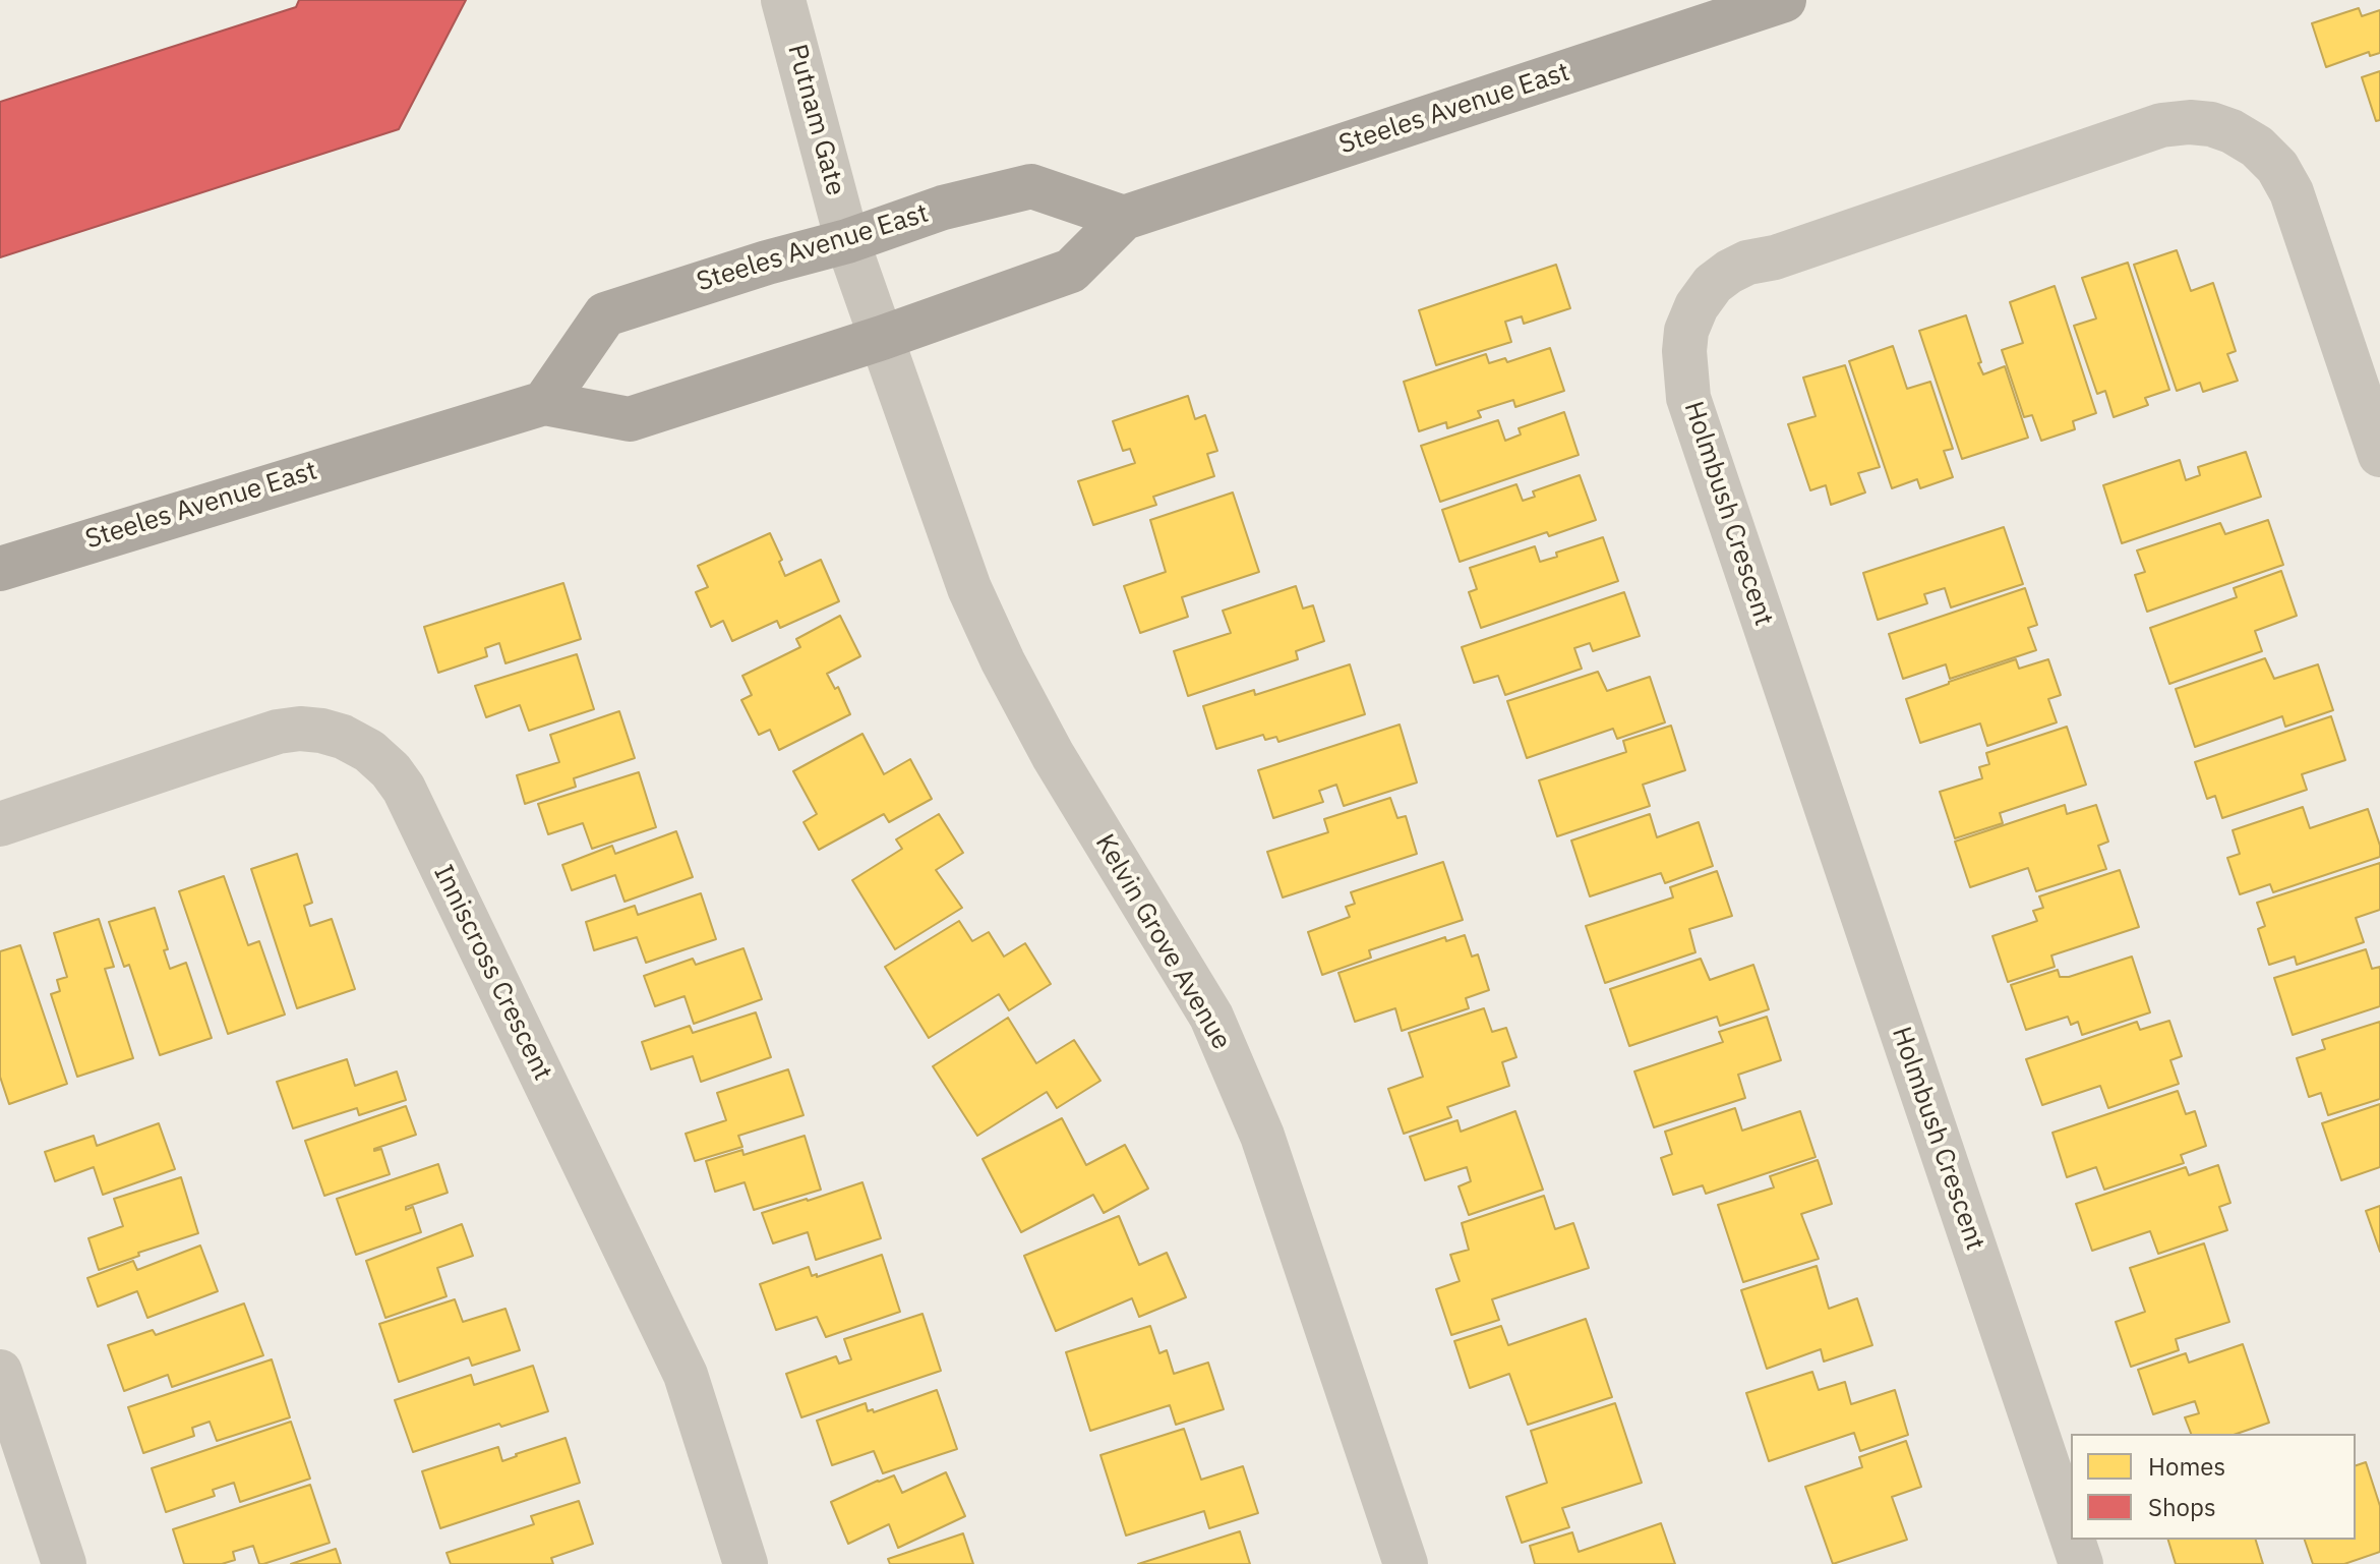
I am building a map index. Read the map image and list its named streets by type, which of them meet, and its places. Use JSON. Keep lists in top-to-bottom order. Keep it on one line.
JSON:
{"streets":{"main road":["Steeles Avenue East"],"street":["Putnam Gate","Holmbush Crescent","Kelvin Grove Avenue","Inniscross Crescent"]},"crossings":[["Steeles Avenue East","Putnam Gate"],["Steeles Avenue East","Kelvin Grove Avenue"],["Putnam Gate","Kelvin Grove Avenue"]],"legend":["Homes","Shops"]}
